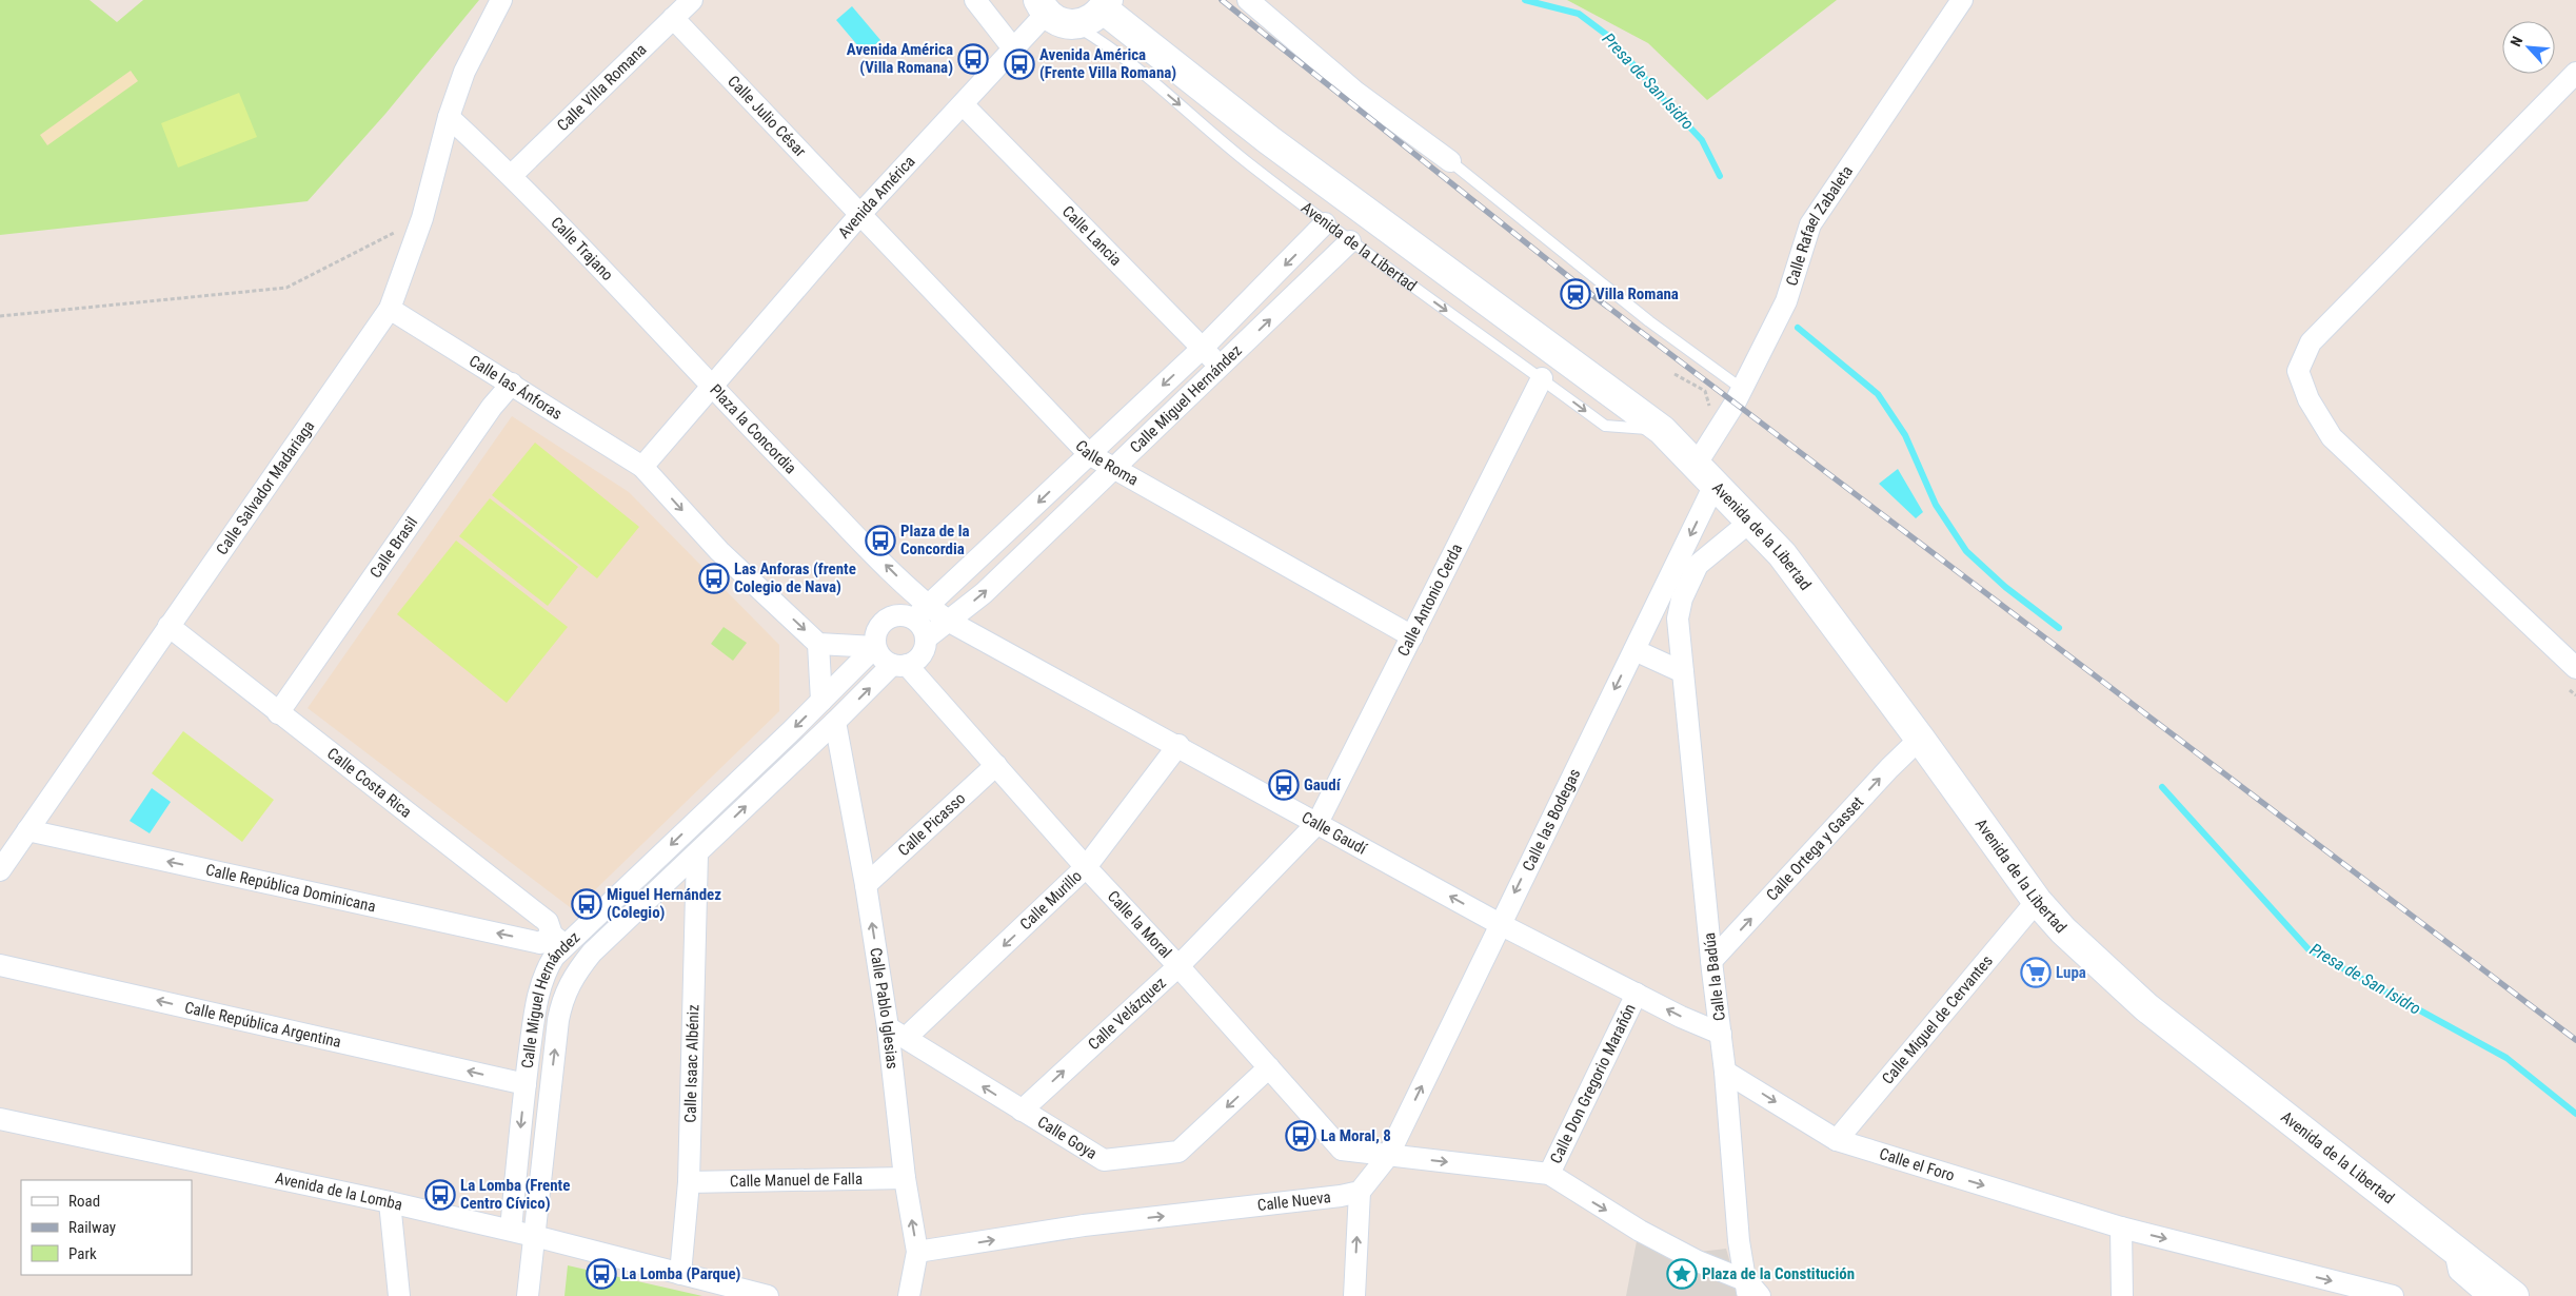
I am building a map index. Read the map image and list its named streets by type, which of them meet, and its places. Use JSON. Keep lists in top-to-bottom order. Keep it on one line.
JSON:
{"streets":{"main road":["Avenida de la Libertad"],"street":["Calle Villa Romana","Calle Julio César","Avenida América","Calle Rafael Zabaleta","Calle Lancia","Calle Trajano","Calle las Ánforas","Calle Miguel Hernández","Plaza la Concordia","Calle Roma","Calle Salvador Madariaga","Calle Brasil","Calle Antonio Cerda","Calle Costa Rica","Calle las Bodegas","Calle Picasso","Calle Gaudí","Calle Ortega y Gasset","Calle República Dominicana","Calle Murillo","Calle la Moral","Calle la Badúa","Calle Pablo Iglesias","Calle Velázquez","Calle Miguel de Cervantes","Calle República Argentina","Calle Isaac Albéniz","Calle Don Gregorio Marañón","Calle Goya","Calle el Foro","Calle Manuel de Falla","Avenida de la Lomba","Calle Nueva"]},"crossings":[["Calle Villa Romana","Calle Julio César"],["Calle Villa Romana","Calle Trajano"],["Calle Julio César","Avenida América"],["Calle Julio César","Calle Roma"],["Avenida América","Calle Lancia"],["Avenida América","Calle Trajano"],["Avenida América","Plaza la Concordia"],["Avenida América","Calle Roma"],["Calle Rafael Zabaleta","Avenida de la Libertad"],["Calle Rafael Zabaleta","Calle las Bodegas"],["Calle Lancia","Calle Miguel Hernández"],["Avenida de la Libertad","Calle Miguel Hernández"],["Avenida de la Libertad","Calle Antonio Cerda"],["Avenida de la Libertad","Calle las Bodegas"],["Avenida de la Libertad","Calle Ortega y Gasset"],["Avenida de la Libertad","Calle la Badúa"],["Avenida de la Libertad","Calle Miguel de Cervantes"],["Calle Trajano","Plaza la Concordia"],["Calle Trajano","Calle Salvador Madariaga"],["Calle las Ánforas","Plaza la Concordia"],["Calle las Ánforas","Calle Salvador Madariaga"],["Calle las Ánforas","Calle Brasil"],["Calle Miguel Hernández","Plaza la Concordia"],["Calle Miguel Hernández","Calle Roma"],["Calle Miguel Hernández","Calle Costa Rica"],["Calle Miguel Hernández","Calle Gaudí"],["Calle Miguel Hernández","Calle República Dominicana"],["Calle Miguel Hernández","Calle la Moral"],["Calle Miguel Hernández","Calle Pablo Iglesias"],["Calle Miguel Hernández","Calle República Argentina"],["Calle Miguel Hernández","Calle Isaac Albéniz"],["Calle Miguel Hernández","Avenida de la Lomba"],["Plaza la Concordia","Calle Gaudí"],["Plaza la Concordia","Calle la Moral"],["Calle Roma","Calle Antonio Cerda"],["Calle Salvador Madariaga","Calle Costa Rica"],["Calle Salvador Madariaga","Calle República Dominicana"],["Calle Brasil","Calle Costa Rica"],["Calle Antonio Cerda","Calle Gaudí"],["Calle Antonio Cerda","Calle Velázquez"],["Calle Costa Rica","Calle República Dominicana"],["Calle las Bodegas","Calle Gaudí"],["Calle las Bodegas","Calle la Moral"],["Calle Picasso","Calle la Moral"],["Calle Picasso","Calle Pablo Iglesias"],["Calle Gaudí","Calle Murillo"],["Calle Gaudí","Calle la Moral"],["Calle Gaudí","Calle la Badúa"],["Calle Gaudí","Calle Velázquez"],["Calle Gaudí","Calle Don Gregorio Marañón"],["Calle Ortega y Gasset","Calle la Badúa"],["Calle Murillo","Calle la Moral"],["Calle Murillo","Calle Pablo Iglesias"],["Calle Murillo","Calle Goya"],["Calle la Moral","Calle Velázquez"],["Calle la Moral","Calle Goya"],["Calle la Badúa","Calle el Foro"],["Calle Pablo Iglesias","Calle Goya"],["Calle Pablo Iglesias","Calle Manuel de Falla"],["Calle Pablo Iglesias","Calle Nueva"],["Calle Velázquez","Calle Goya"],["Calle Miguel de Cervantes","Calle el Foro"],["Calle Isaac Albéniz","Calle Manuel de Falla"],["Calle Isaac Albéniz","Avenida de la Lomba"]],"one_way":["Calle Ortega y Gasset","Calle República Dominicana","Calle Murillo","Calle Pablo Iglesias","Calle Velázquez","Calle República Argentina","Calle Goya","Calle el Foro","Calle Nueva"],"water":["Presa de San Isidro"],"places":{"bus stop":["Avenida América (Villa Romana)","Avenida América (Frente Villa Romana)","Plaza de la Concordia","Las Anforas (frente Colegio de Nava)","Gaudí","Miguel Hernández (Colegio)","La Moral, 8","La Lomba (Frente Centro Cívico)","La Lomba (Parque)"],"station":["Villa Romana"],"supermarket":["Lupa"],"place":["Plaza de la Constitución"]},"legend":["Road","Railway","Park"],"north":"top left"}
